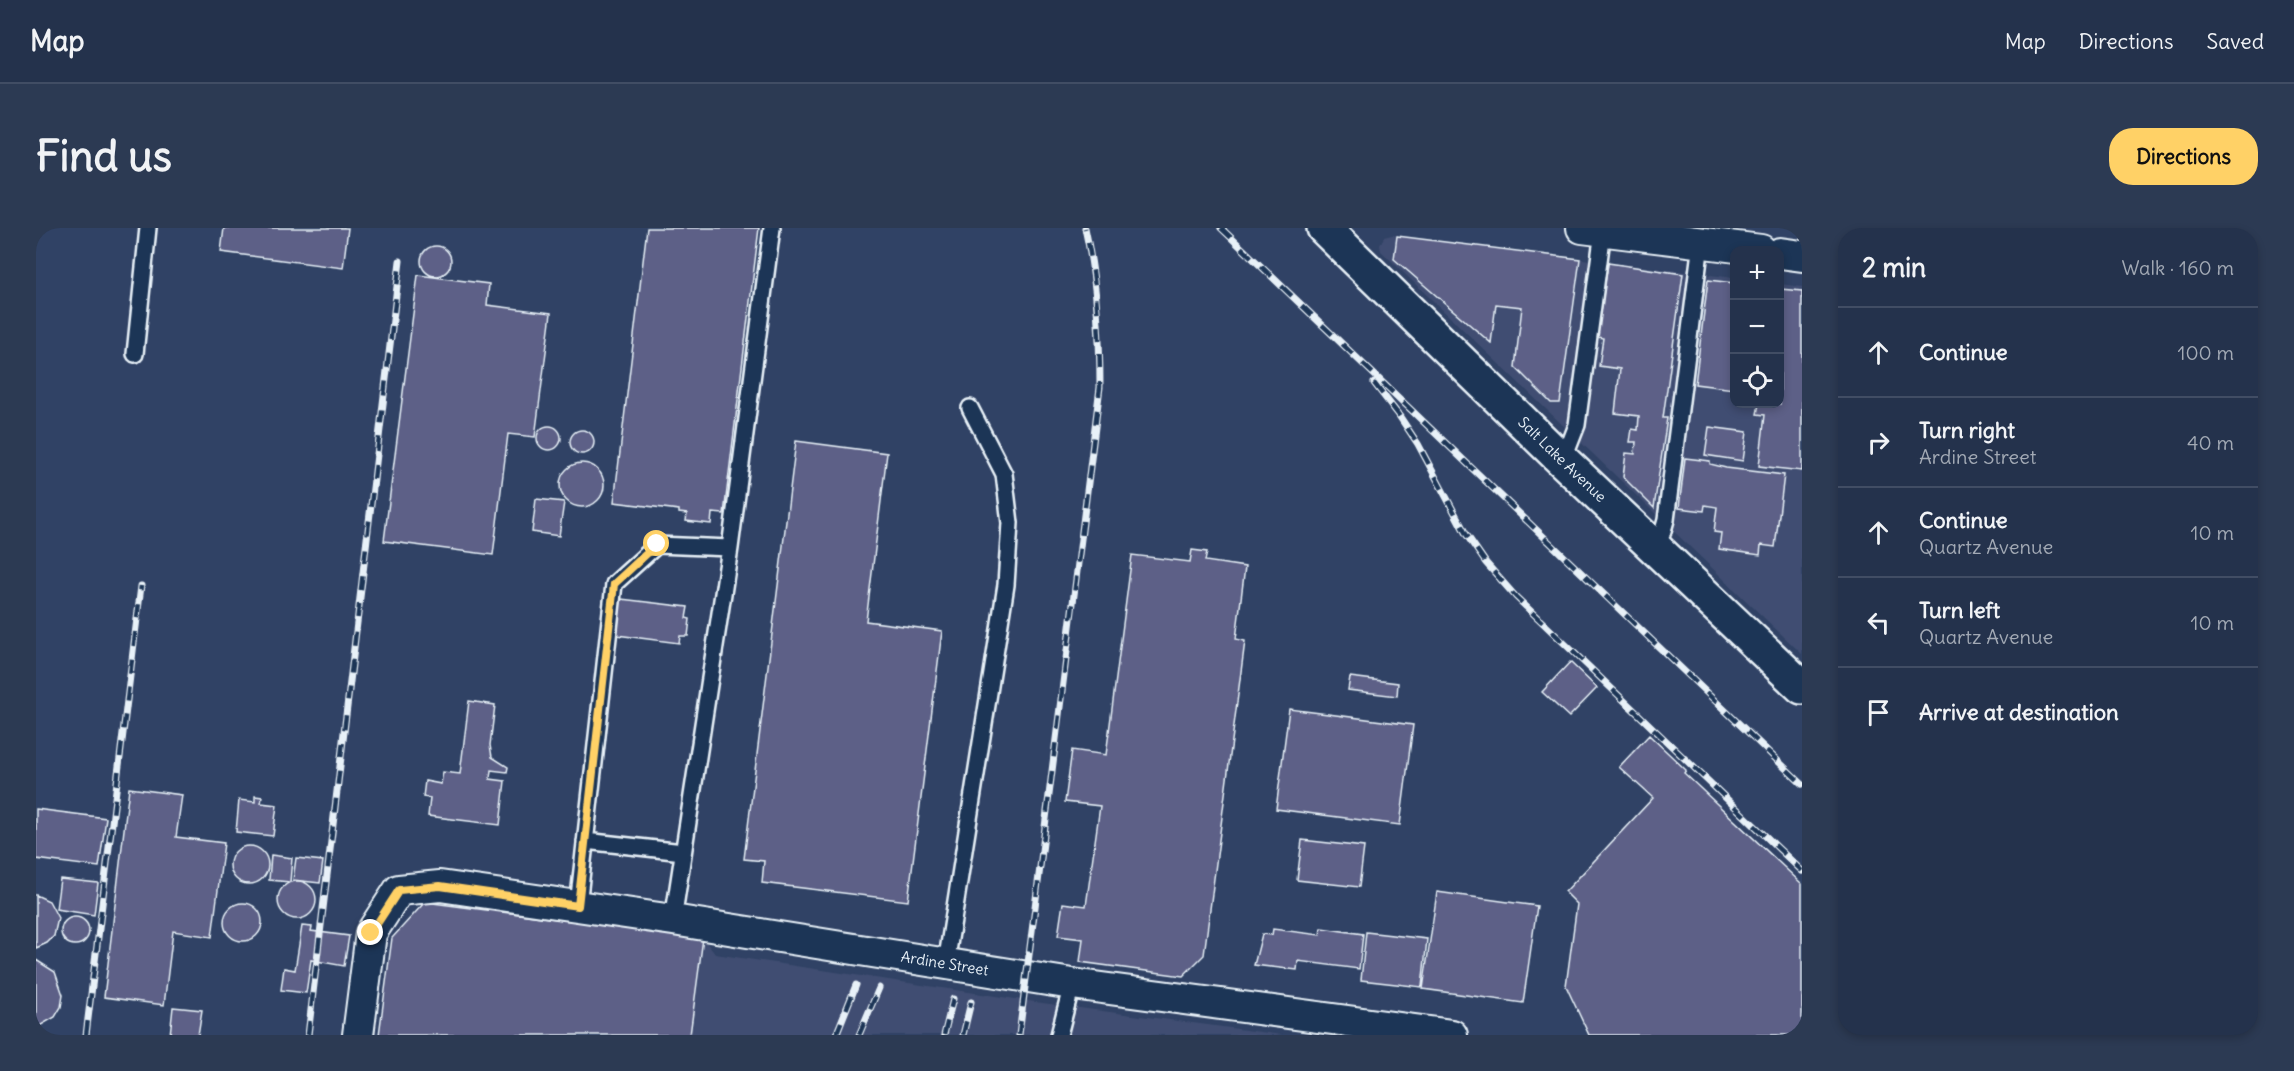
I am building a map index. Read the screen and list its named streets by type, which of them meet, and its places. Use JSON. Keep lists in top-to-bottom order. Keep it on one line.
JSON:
{"streets":{"street":["Salt Lake Avenue","Ardine Street"]},"page":{"header":"Map","nav":["Map","Directions","Saved"],"buttons":"Directions","title":"Find us","heading":["2 min","Walk · 160 m"],"map_buttons":["+","−"],"list":[["Continue","100 m"],["Turn right","Ardine Street","40 m"],["Continue","Quartz Avenue","10 m"],["Turn left","Quartz Avenue","10 m"],"Arrive at destination"]}}
